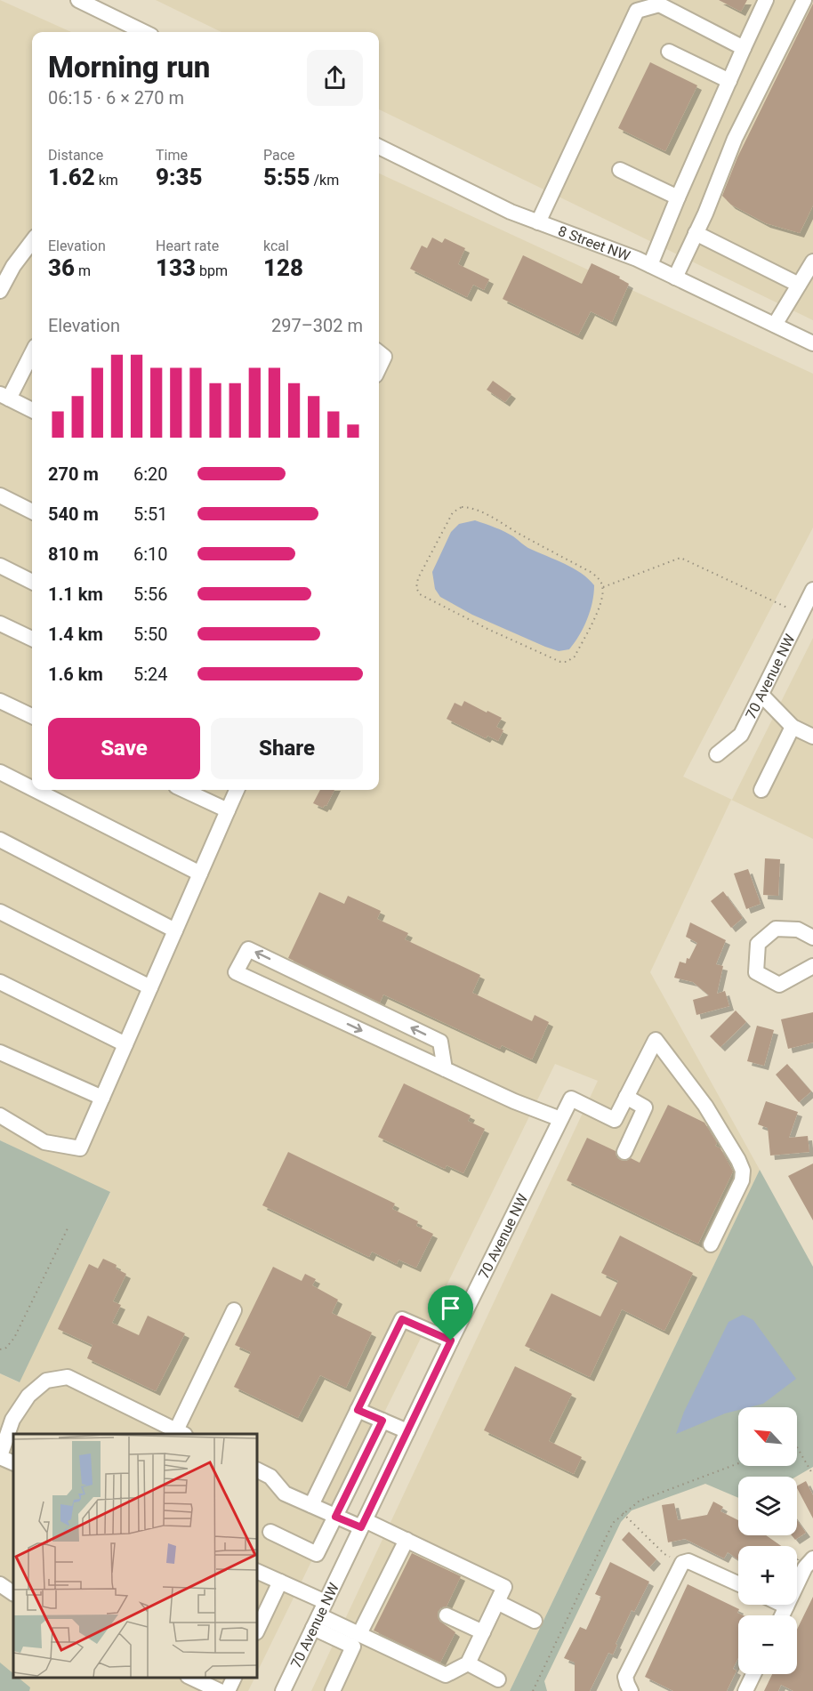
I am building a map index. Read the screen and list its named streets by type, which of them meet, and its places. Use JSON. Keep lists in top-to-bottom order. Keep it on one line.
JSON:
{"streets":{"street":["8 Street NW","70 Avenue NW"]},"north":"top left","page":{"heading":["Morning run","06:15 · 6 × 270 m"],"stats":[["Distance","1.62 km"],["Time","9:35"],["Pace","5:55 /km"],["Elevation","36 m"],["Heart rate","133 bpm"],["kcal","128"]],"chart":["Elevation","297–302 m"],"list":[{"name":"270 m","note":"6:20"},{"name":"540 m","note":"5:51"},{"name":"810 m","note":"6:10"},{"name":"1.1 km","note":"5:56"},{"name":"1.4 km","note":"5:50"},{"name":"1.6 km","note":"5:24"}],"buttons":["Save","Share"],"map_buttons":["+","−"]}}
